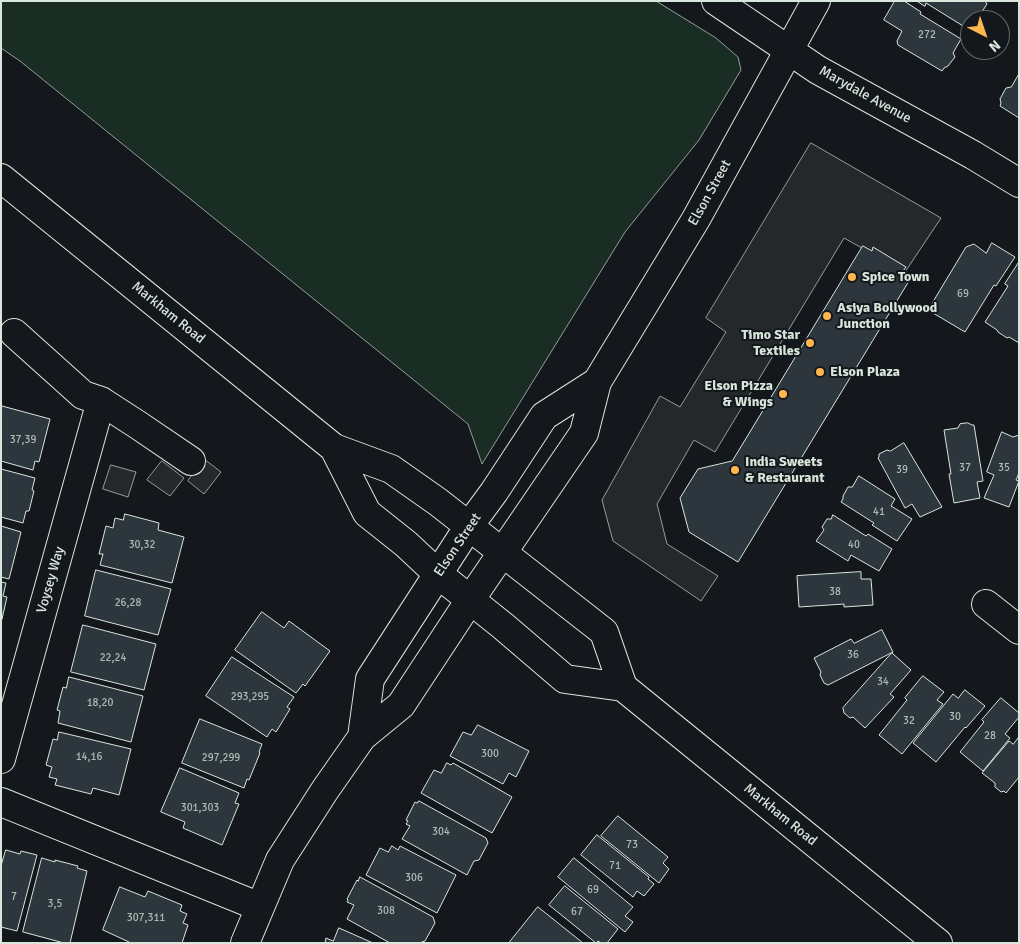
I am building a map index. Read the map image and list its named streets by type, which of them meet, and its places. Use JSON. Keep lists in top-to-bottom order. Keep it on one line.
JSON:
{"streets":{"street":["Marydale Avenue","Elson Street","Markham Road","Voysey Way"]},"crossings":[["Marydale Avenue","Elson Street"],["Elson Street","Markham Road"]],"places":["Spice Town","Asiya Bollywood Junction","Timo Star Textiles","Elson Plaza","Elson Pizza & Wings","India Sweets & Restaurant"],"house_numbers":["272","69","37,39","37","35","39","41","30,32","40","38","26,28","36","22,24","34","293,295","18,20","30","32","28","300","14,16","297,299","301,303","304","73","71","306","69","7","3,5","308","67","307,311"],"north":"bottom right"}
